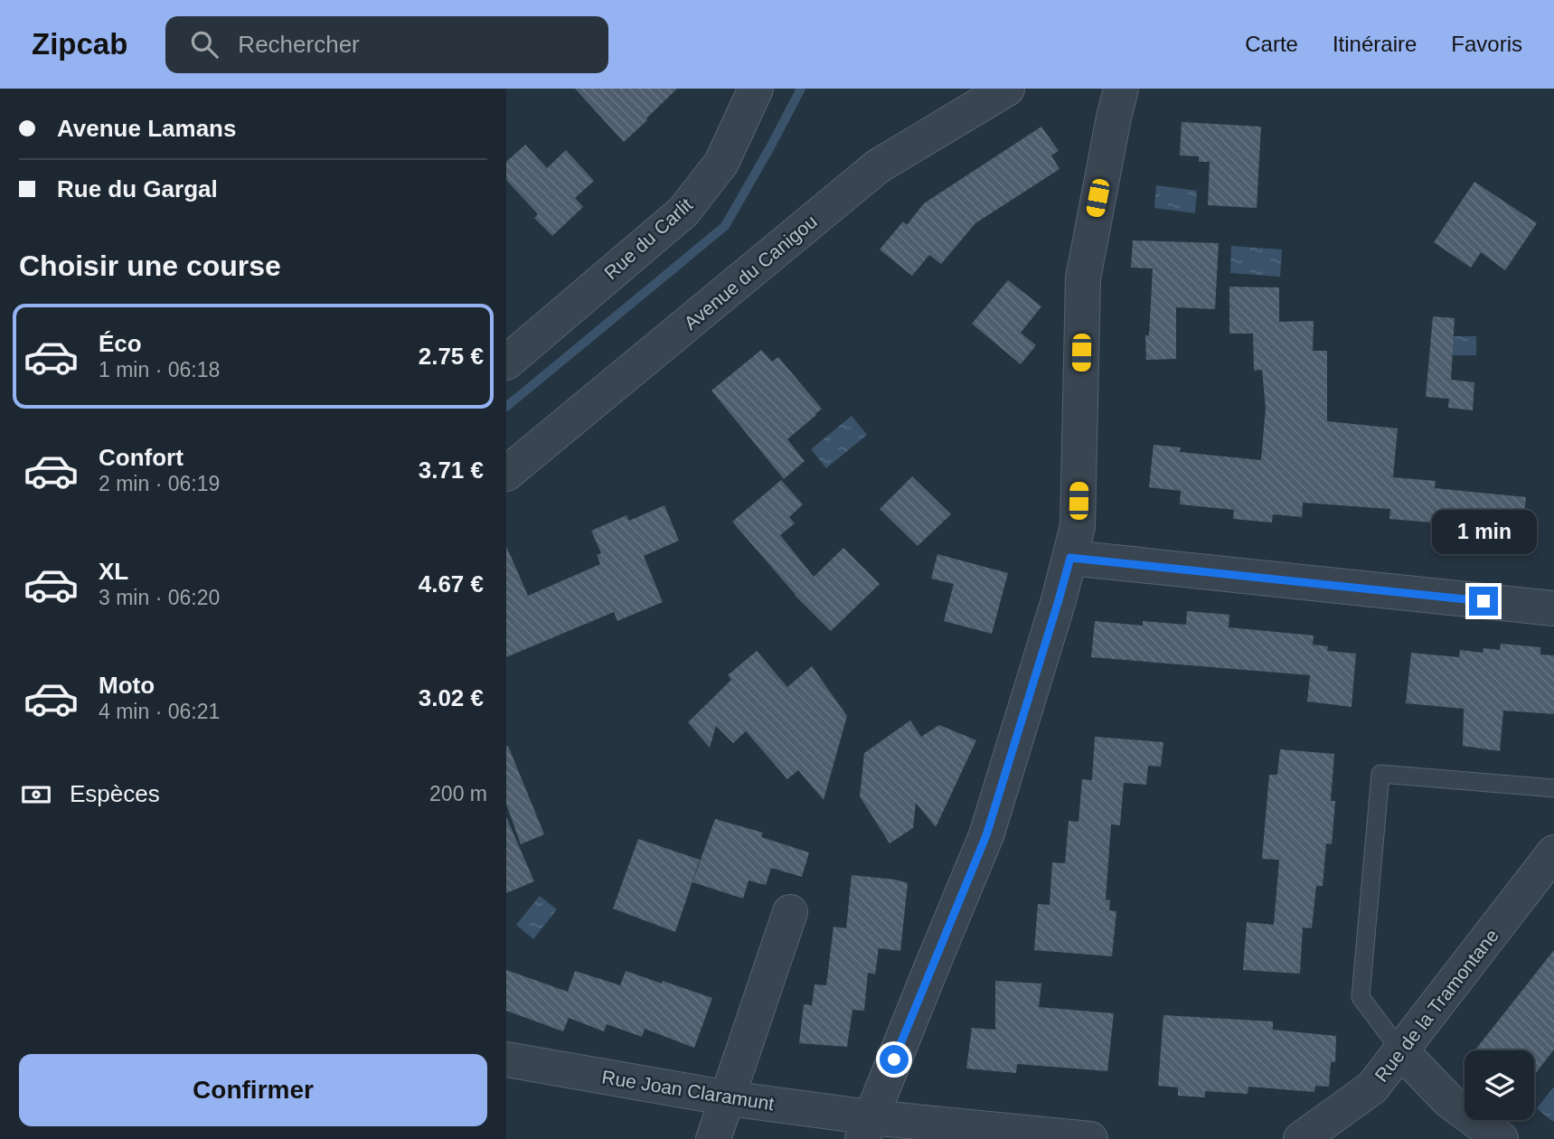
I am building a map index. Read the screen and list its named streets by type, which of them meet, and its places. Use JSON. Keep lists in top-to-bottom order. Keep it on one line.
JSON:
{"streets":{"street":["Rue du Carlit","Avenue du Canigou","Rue de la Tramontane","Rue Joan Claramunt"]},"page":{"header":"Zipcab","search":"Rechercher","nav":["Carte","Itinéraire","Favoris"],"banner":["Avenue Lamans","Rue du Gargal"],"heading":"Choisir une course","list":[{"name":"Éco","note":"1 min · 06:18","value":"2.75 €"},{"name":"Confort","note":"2 min · 06:19","value":"3.71 €"},{"name":"XL","note":"3 min · 06:20","value":"4.67 €"},{"name":"Moto","note":"4 min · 06:21","value":"3.02 €"}],"bubble":"1 min","pay":["Espèces","200 m"],"buttons":"Confirmer"}}
